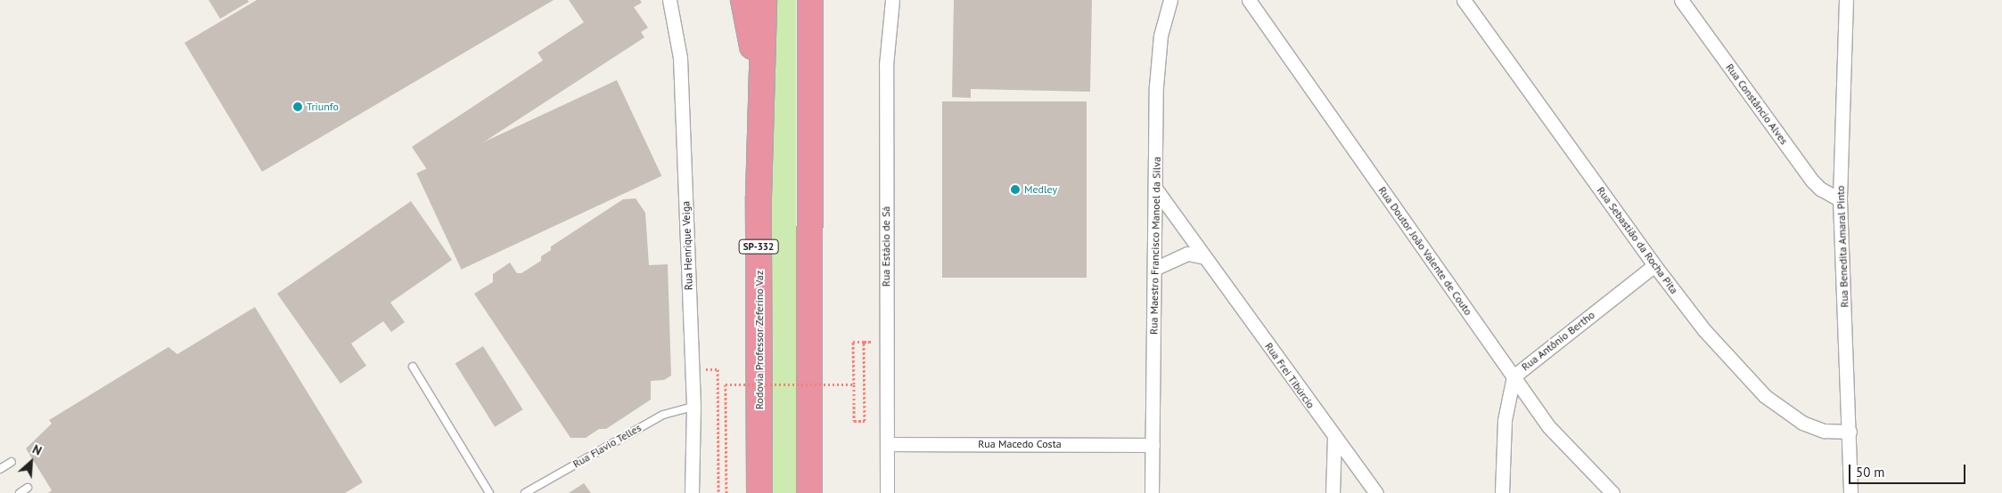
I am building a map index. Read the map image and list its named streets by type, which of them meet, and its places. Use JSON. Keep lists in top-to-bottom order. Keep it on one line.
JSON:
{"streets":{"highway":["SP-332","Rodovia Professor Zeferino Vaz"],"street":["Rua Constâncio Alves","Rua Sebastião da Rocha Pita","Rua Henrique Veiga","Rua Maestro Francisco Manoel da Silva","Rua Estácio de Sá","Rua Benedita Amaral Pinto","Rua Doutor João Valente de Couto","Rua Antônio Bertho","Rua Frei Tibúrcio","Rua Macedo Costa"],"lane":["Rua Flavio Telles"]},"crossings":[["Rua Constâncio Alves","Rua Benedita Amaral Pinto"],["Rua Sebastião da Rocha Pita","Rua Benedita Amaral Pinto"],["Rua Sebastião da Rocha Pita","Rua Antônio Bertho"],["Rua Henrique Veiga","Rua Flavio Telles"],["Rua Maestro Francisco Manoel da Silva","Rua Frei Tibúrcio"],["Rua Maestro Francisco Manoel da Silva","Rua Macedo Costa"],["Rua Estácio de Sá","Rua Macedo Costa"],["Rua Doutor João Valente de Couto","Rua Antônio Bertho"]],"places":["Triunfo","Medley"],"scale_bar":"50 m","north":"top right"}
